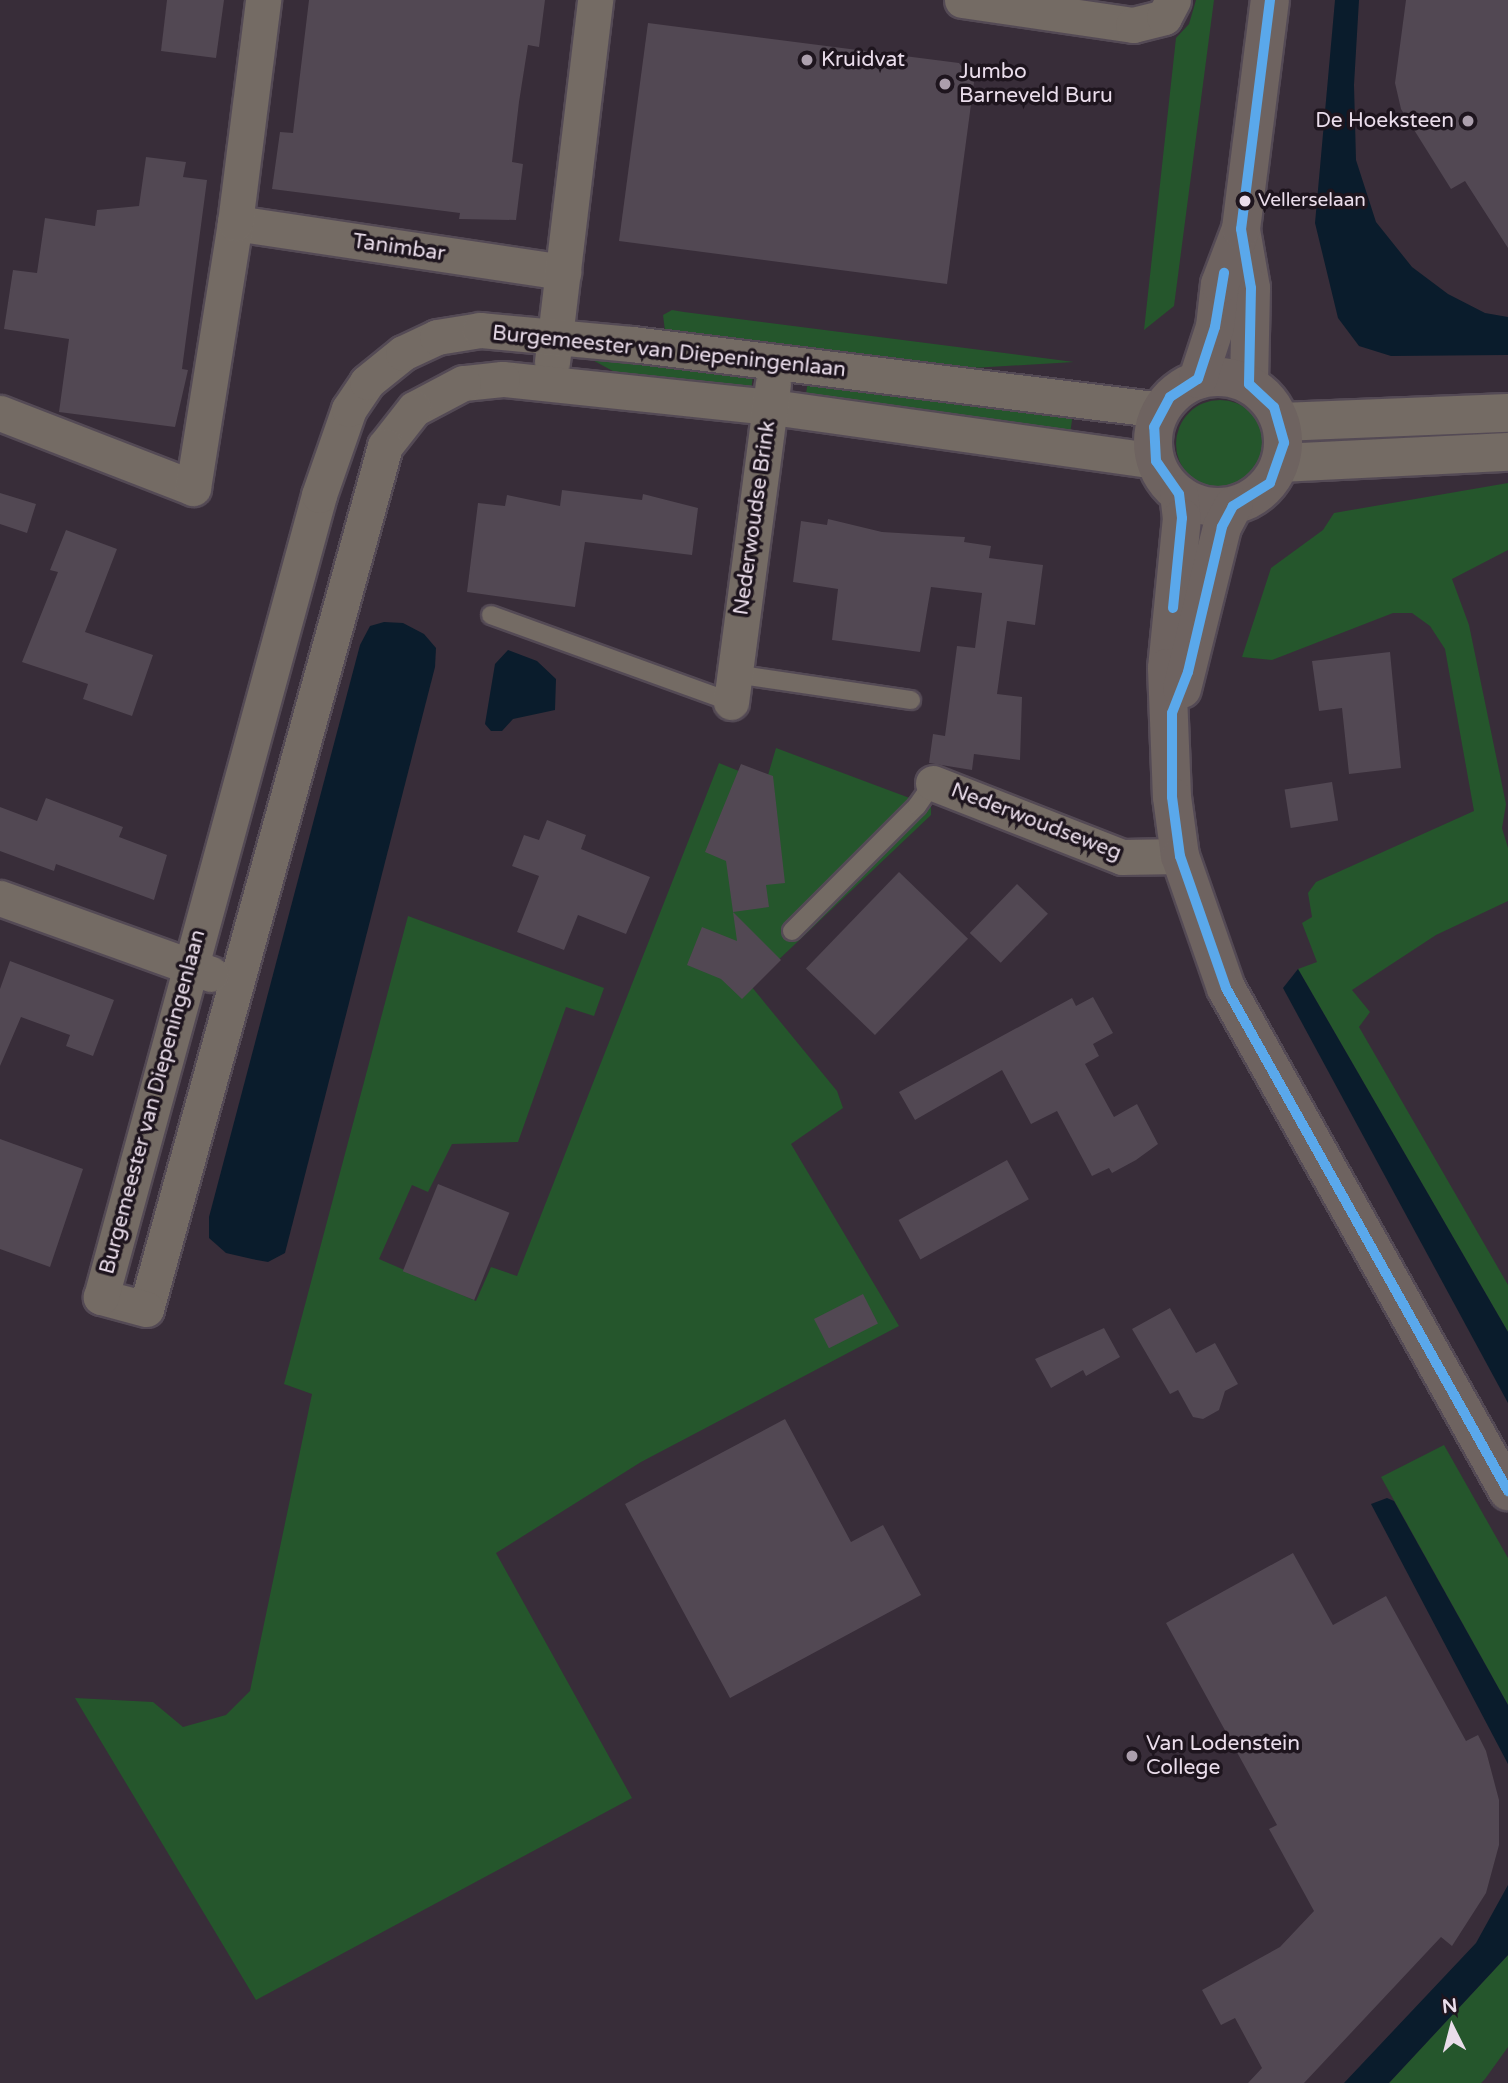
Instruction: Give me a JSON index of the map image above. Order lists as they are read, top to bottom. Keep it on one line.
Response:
{"streets":{"street":["Tanimbar","Burgemeester van Diepeningenlaan","Nederwoudse Brink","Nederwoudseweg"]},"crossings":[["Burgemeester van Diepeningenlaan","Nederwoudse Brink"]],"places":["Kruidvat","Jumbo Barneveld Buru","De Hoeksteen","Vellerselaan","Van Lodenstein College"],"north":"top"}
